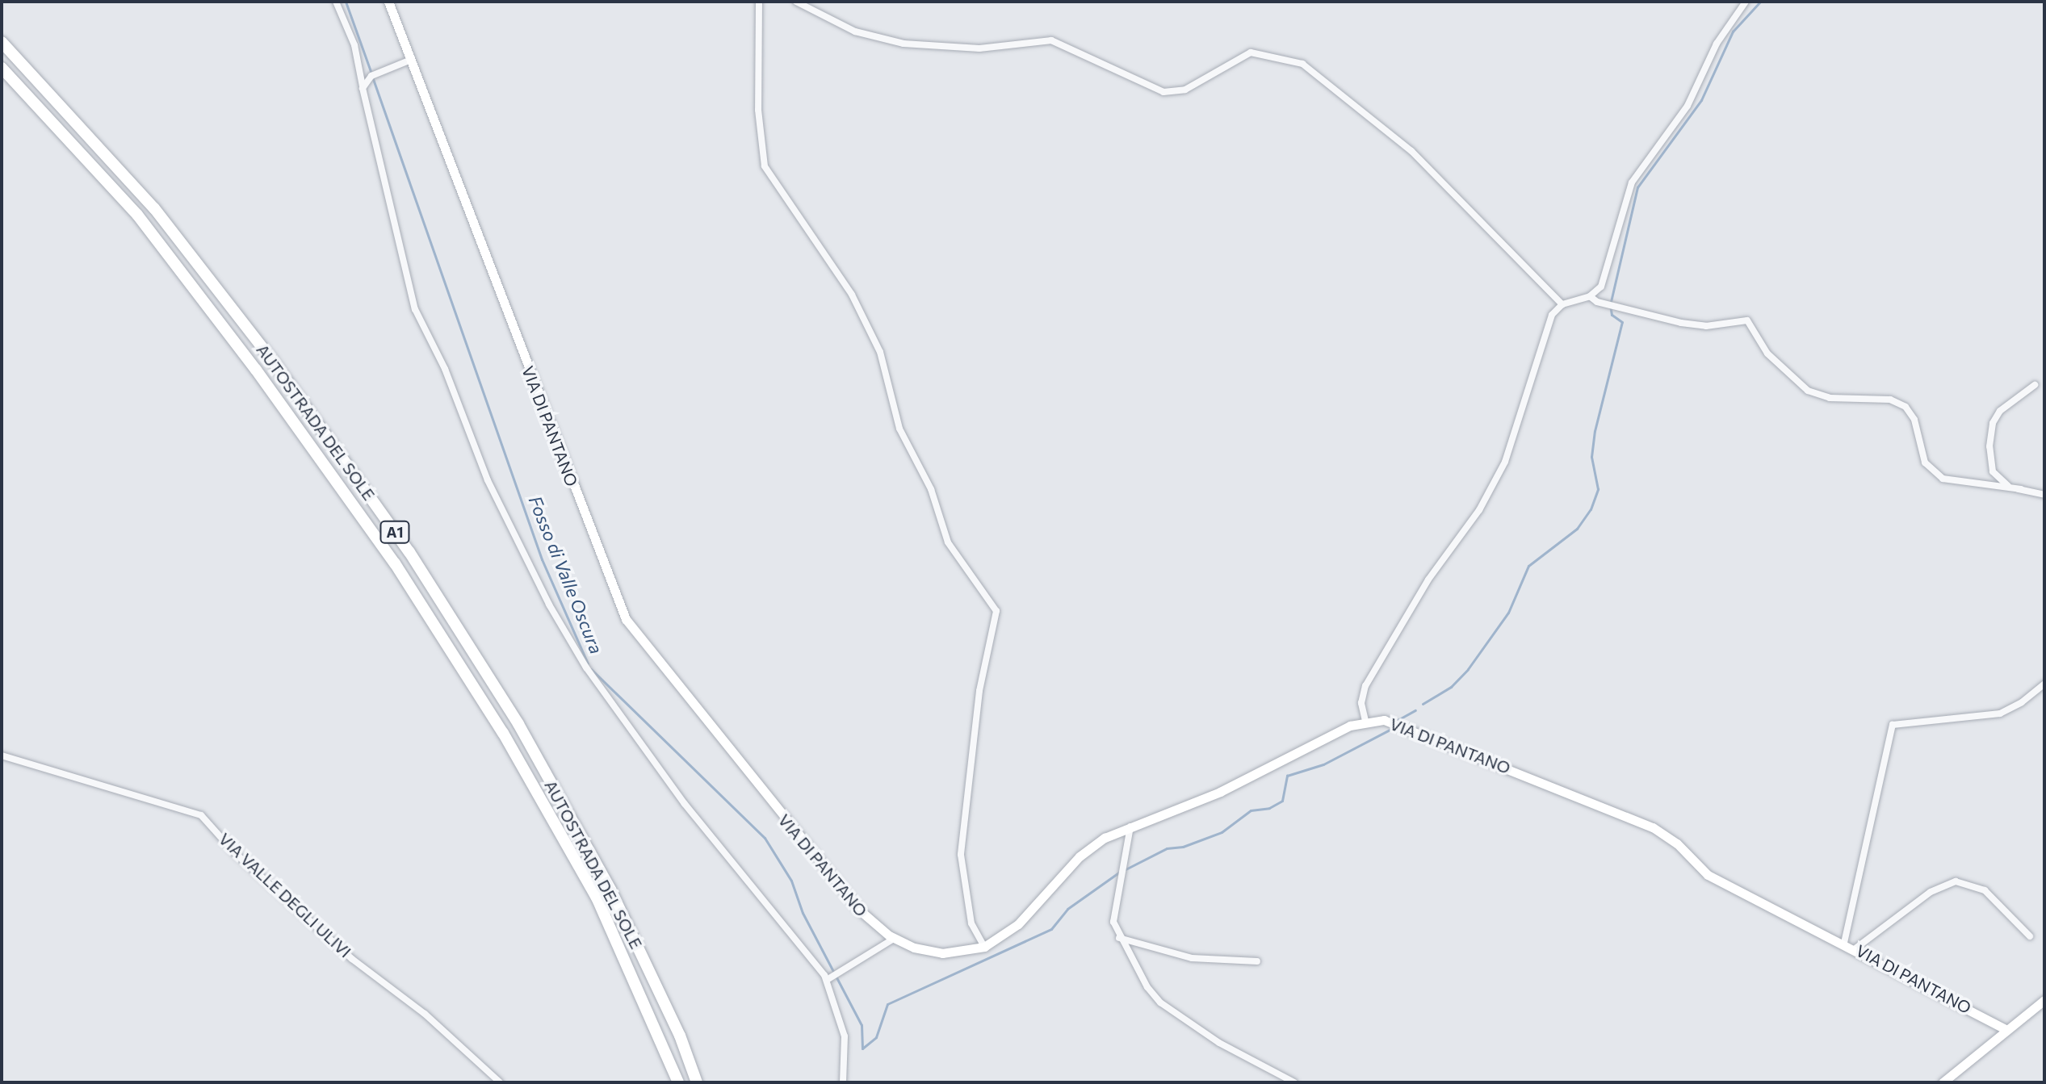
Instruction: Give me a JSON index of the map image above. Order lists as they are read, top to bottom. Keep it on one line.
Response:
{"streets":{"highway":["AUTOSTRADA DEL SOLE","A1"],"street":["VIA DI PANTANO","VIA VALLE DEGLI ULIVI"]},"water":["Fosso di Valle Oscura"]}
